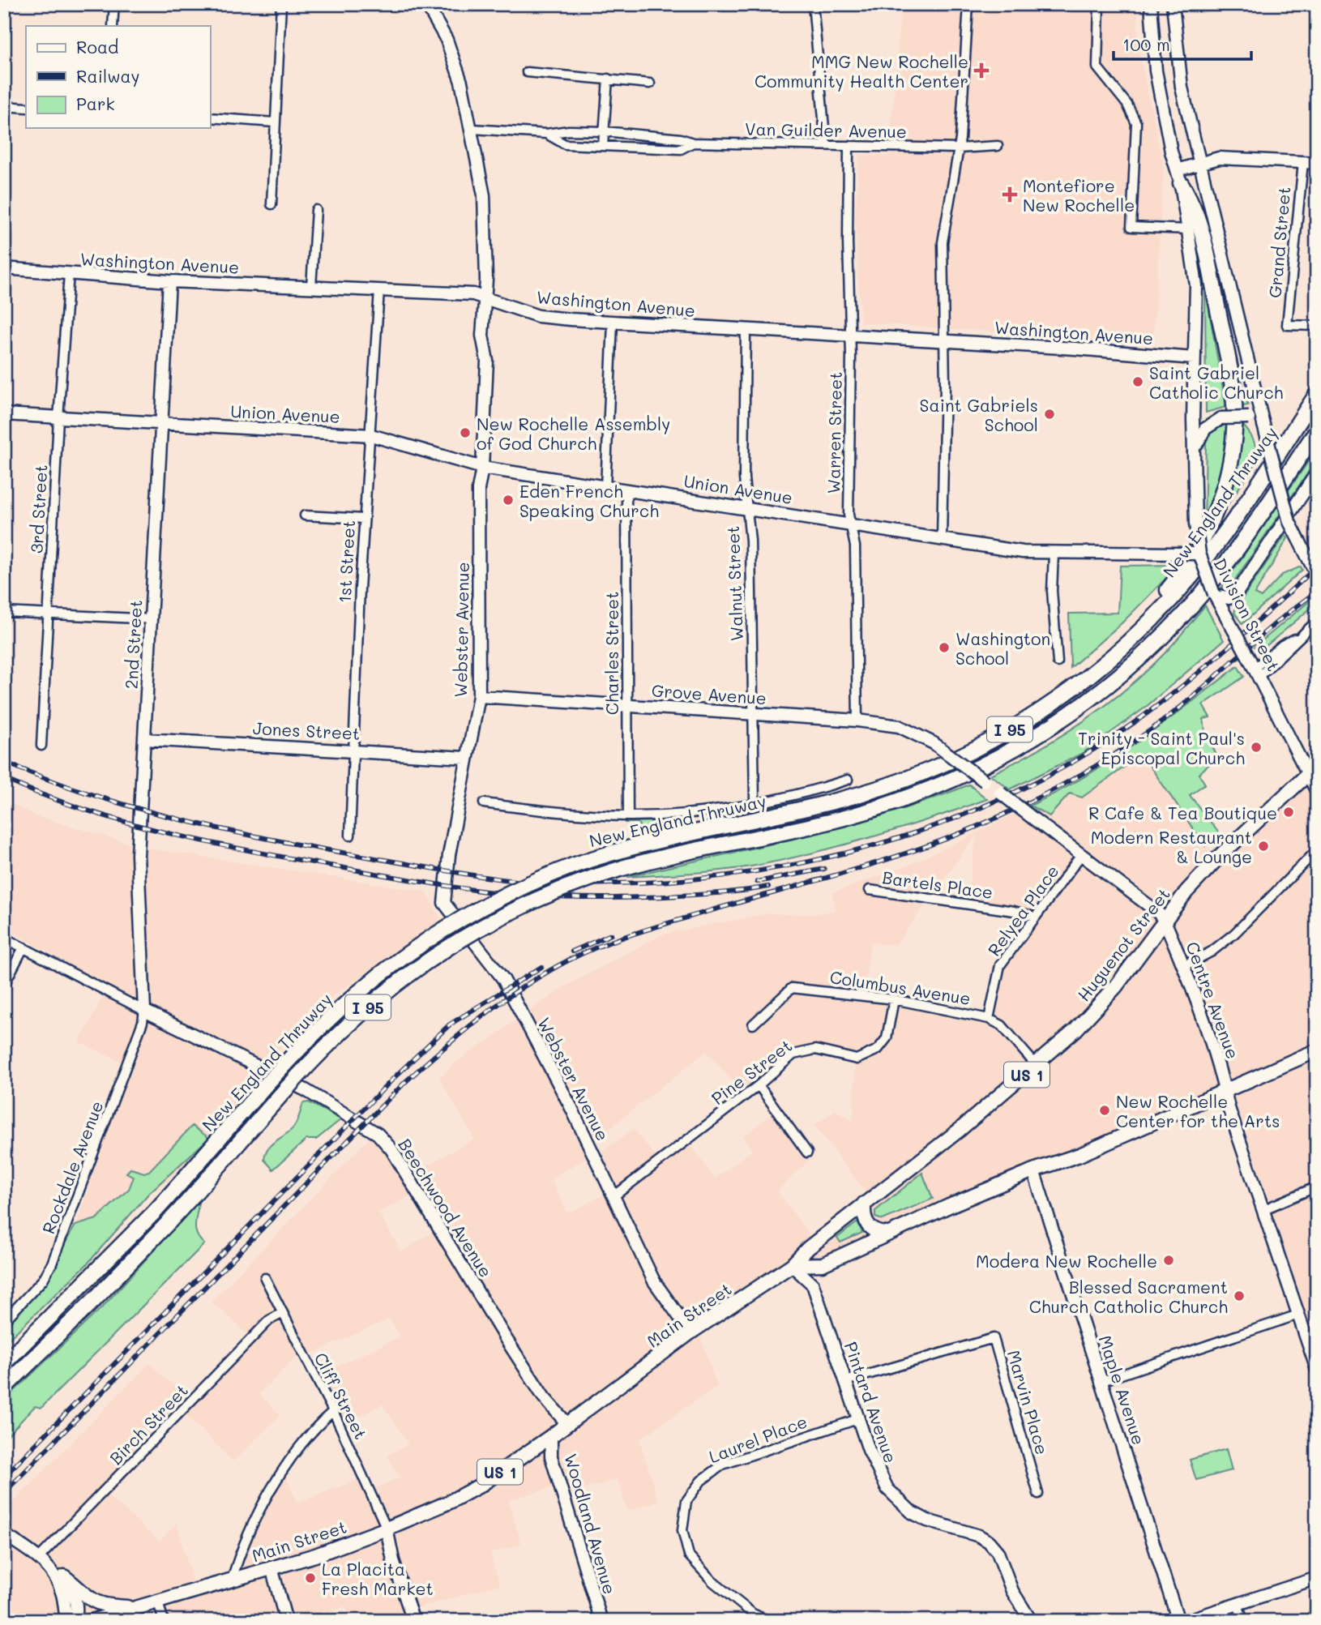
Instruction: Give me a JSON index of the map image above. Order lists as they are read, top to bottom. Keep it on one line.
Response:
{"streets":{"highway":["New England Thruway","I 95"],"main road":["Huguenot Street","US 1","Main Street"],"street":["Van Guilder Avenue","Grand Street","Washington Avenue","Union Avenue","Warren Street","3rd Street","1st Street","Walnut Street","Division Street","Webster Avenue","2nd Street","Charles Street","Grove Avenue","Jones Street","Bartels Place","Relyea Place","Columbus Avenue","Centre Avenue","Pine Street","Rockdale Avenue","Beechwood Avenue","Maple Avenue","Cliff Street","Pintard Avenue","Marvin Place","Birch Street","Laurel Place","Woodland Avenue"]},"crossings":[["Van Guilder Avenue","Warren Street"],["Van Guilder Avenue","Webster Avenue"],["Washington Avenue","Warren Street"],["Washington Avenue","3rd Street"],["Washington Avenue","1st Street"],["Washington Avenue","Walnut Street"],["Washington Avenue","Division Street"],["Washington Avenue","Webster Avenue"],["Washington Avenue","2nd Street"],["Union Avenue","Warren Street"],["Union Avenue","3rd Street"],["Union Avenue","1st Street"],["Union Avenue","Walnut Street"],["Union Avenue","Division Street"],["Union Avenue","Webster Avenue"],["Union Avenue","2nd Street"],["Union Avenue","Charles Street"],["Warren Street","Grove Avenue"],["1st Street","Jones Street"],["Walnut Street","Grove Avenue"],["Division Street","Huguenot Street"],["Webster Avenue","Grove Avenue"],["Webster Avenue","Jones Street"],["Webster Avenue","Pine Street"],["Webster Avenue","Main Street"],["2nd Street","Jones Street"],["2nd Street","Rockdale Avenue"],["2nd Street","Beechwood Avenue"],["Charles Street","Grove Avenue"],["Grove Avenue","Centre Avenue"],["Bartels Place","Relyea Place"],["Relyea Place","Columbus Avenue"],["Relyea Place","Centre Avenue"],["Huguenot Street","Columbus Avenue"],["Huguenot Street","Centre Avenue"],["Huguenot Street","Main Street"],["Huguenot Street","Pintard Avenue"],["Columbus Avenue","Pine Street"],["Rockdale Avenue","Beechwood Avenue"],["Beechwood Avenue","Main Street"],["Main Street","Cliff Street"],["Main Street","Pintard Avenue"],["Main Street","Woodland Avenue"],["Cliff Street","Birch Street"],["Pintard Avenue","Marvin Place"],["Pintard Avenue","Laurel Place"]],"places":{"health":["MMG New Rochelle Community Health Center","Montefiore New Rochelle"],"other":["Saint Gabriel Catholic Church","Saint Gabriels School","New Rochelle Assembly of God Church","Eden French Speaking Church","Washington School","Trinity - Saint Paul's Episcopal Church","R Cafe & Tea Boutique","Modern Restaurant & Lounge","New Rochelle Center for the Arts","Modera New Rochelle","Blessed Sacrament Church Catholic Church","La Placita Fresh Market"]},"legend":["Road","Railway","Park"],"scale_bar":"100 m"}
